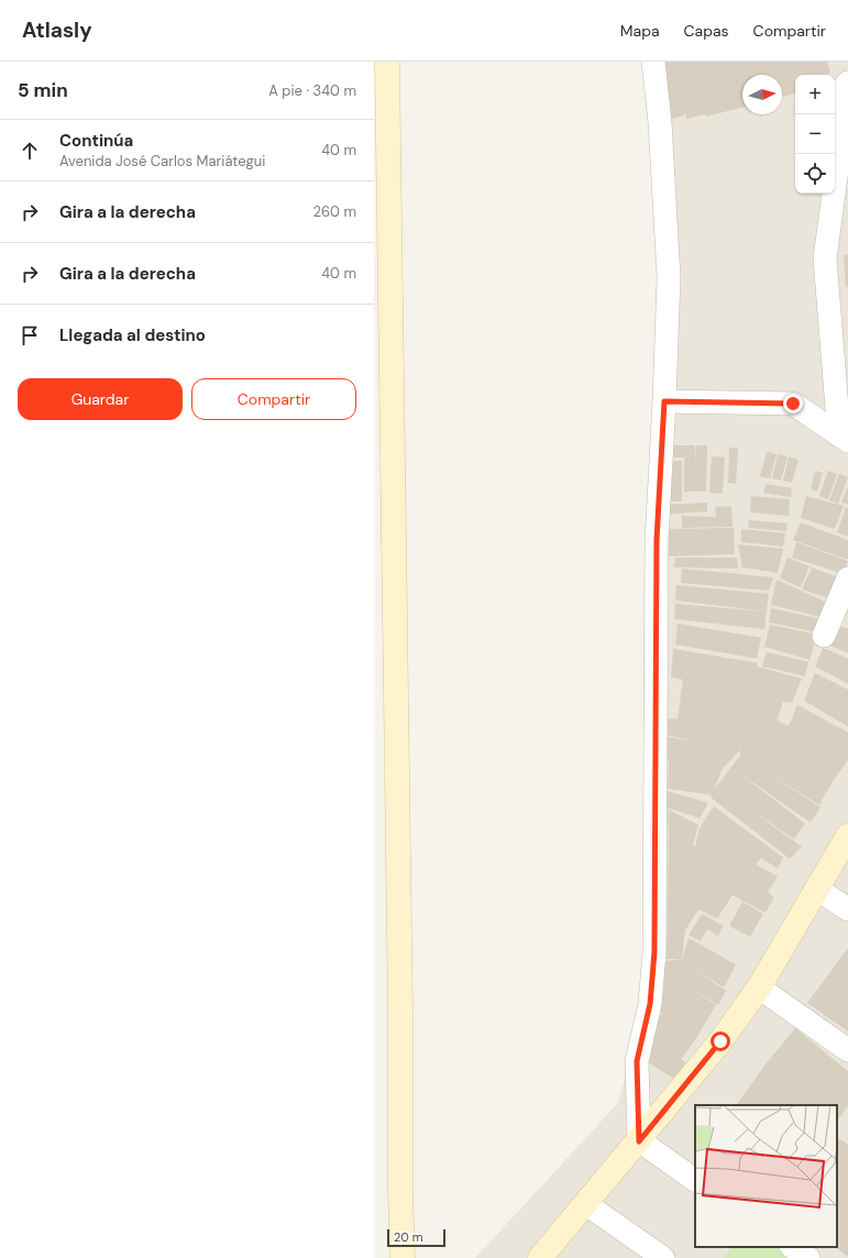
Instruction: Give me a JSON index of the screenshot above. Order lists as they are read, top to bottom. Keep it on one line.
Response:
{"scale_bar":"20 m","north":"right","page":{"header":"Atlasly","nav":["Mapa","Capas","Compartir"],"heading":["5 min","A pie · 340 m"],"map_buttons":["+","−"],"list":[["Continúa","Avenida José Carlos Mariátegui","40 m"],["Gira a la derecha","260 m"],["Gira a la derecha","40 m"],"Llegada al destino"],"buttons":["Guardar","Compartir"],"scale":"20 m"}}
